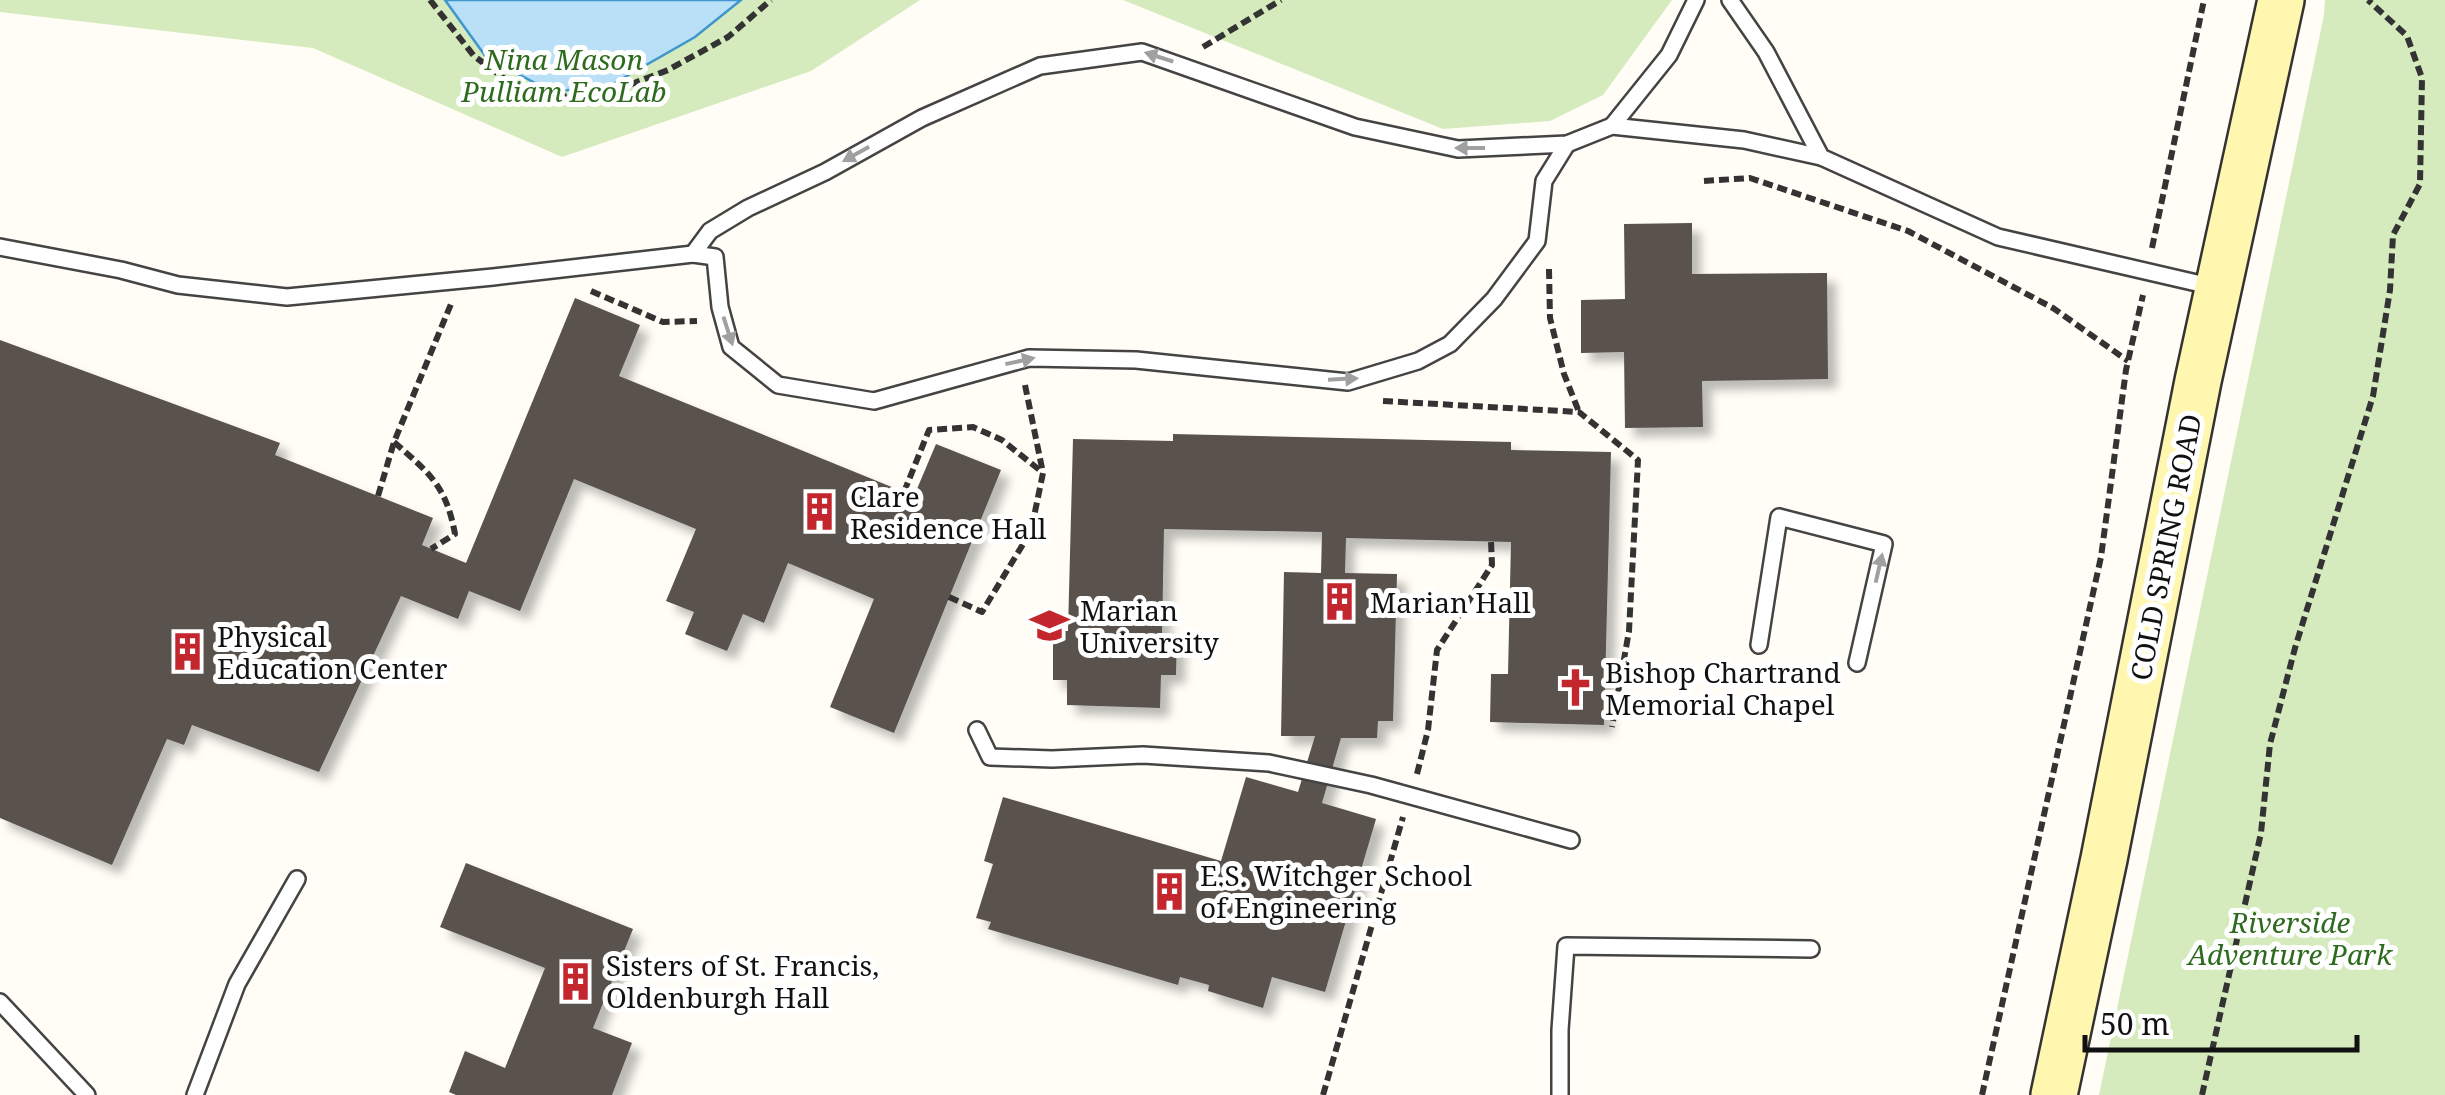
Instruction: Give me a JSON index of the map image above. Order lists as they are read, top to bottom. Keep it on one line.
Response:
{"streets":{"street":["COLD SPRING ROAD"]},"parks":["Nina Mason Pulliam EcoLab","Riverside Adventure Park"],"places":{"building":["Clare Residence Hall","Marian Hall","Physical Education Center","E.S. Witchger School of Engineering","Sisters of St. Francis, Oldenburgh Hall"],"school or university":["Marian University"],"church":["Bishop Chartrand Memorial Chapel"]},"scale_bar":"50 m"}
